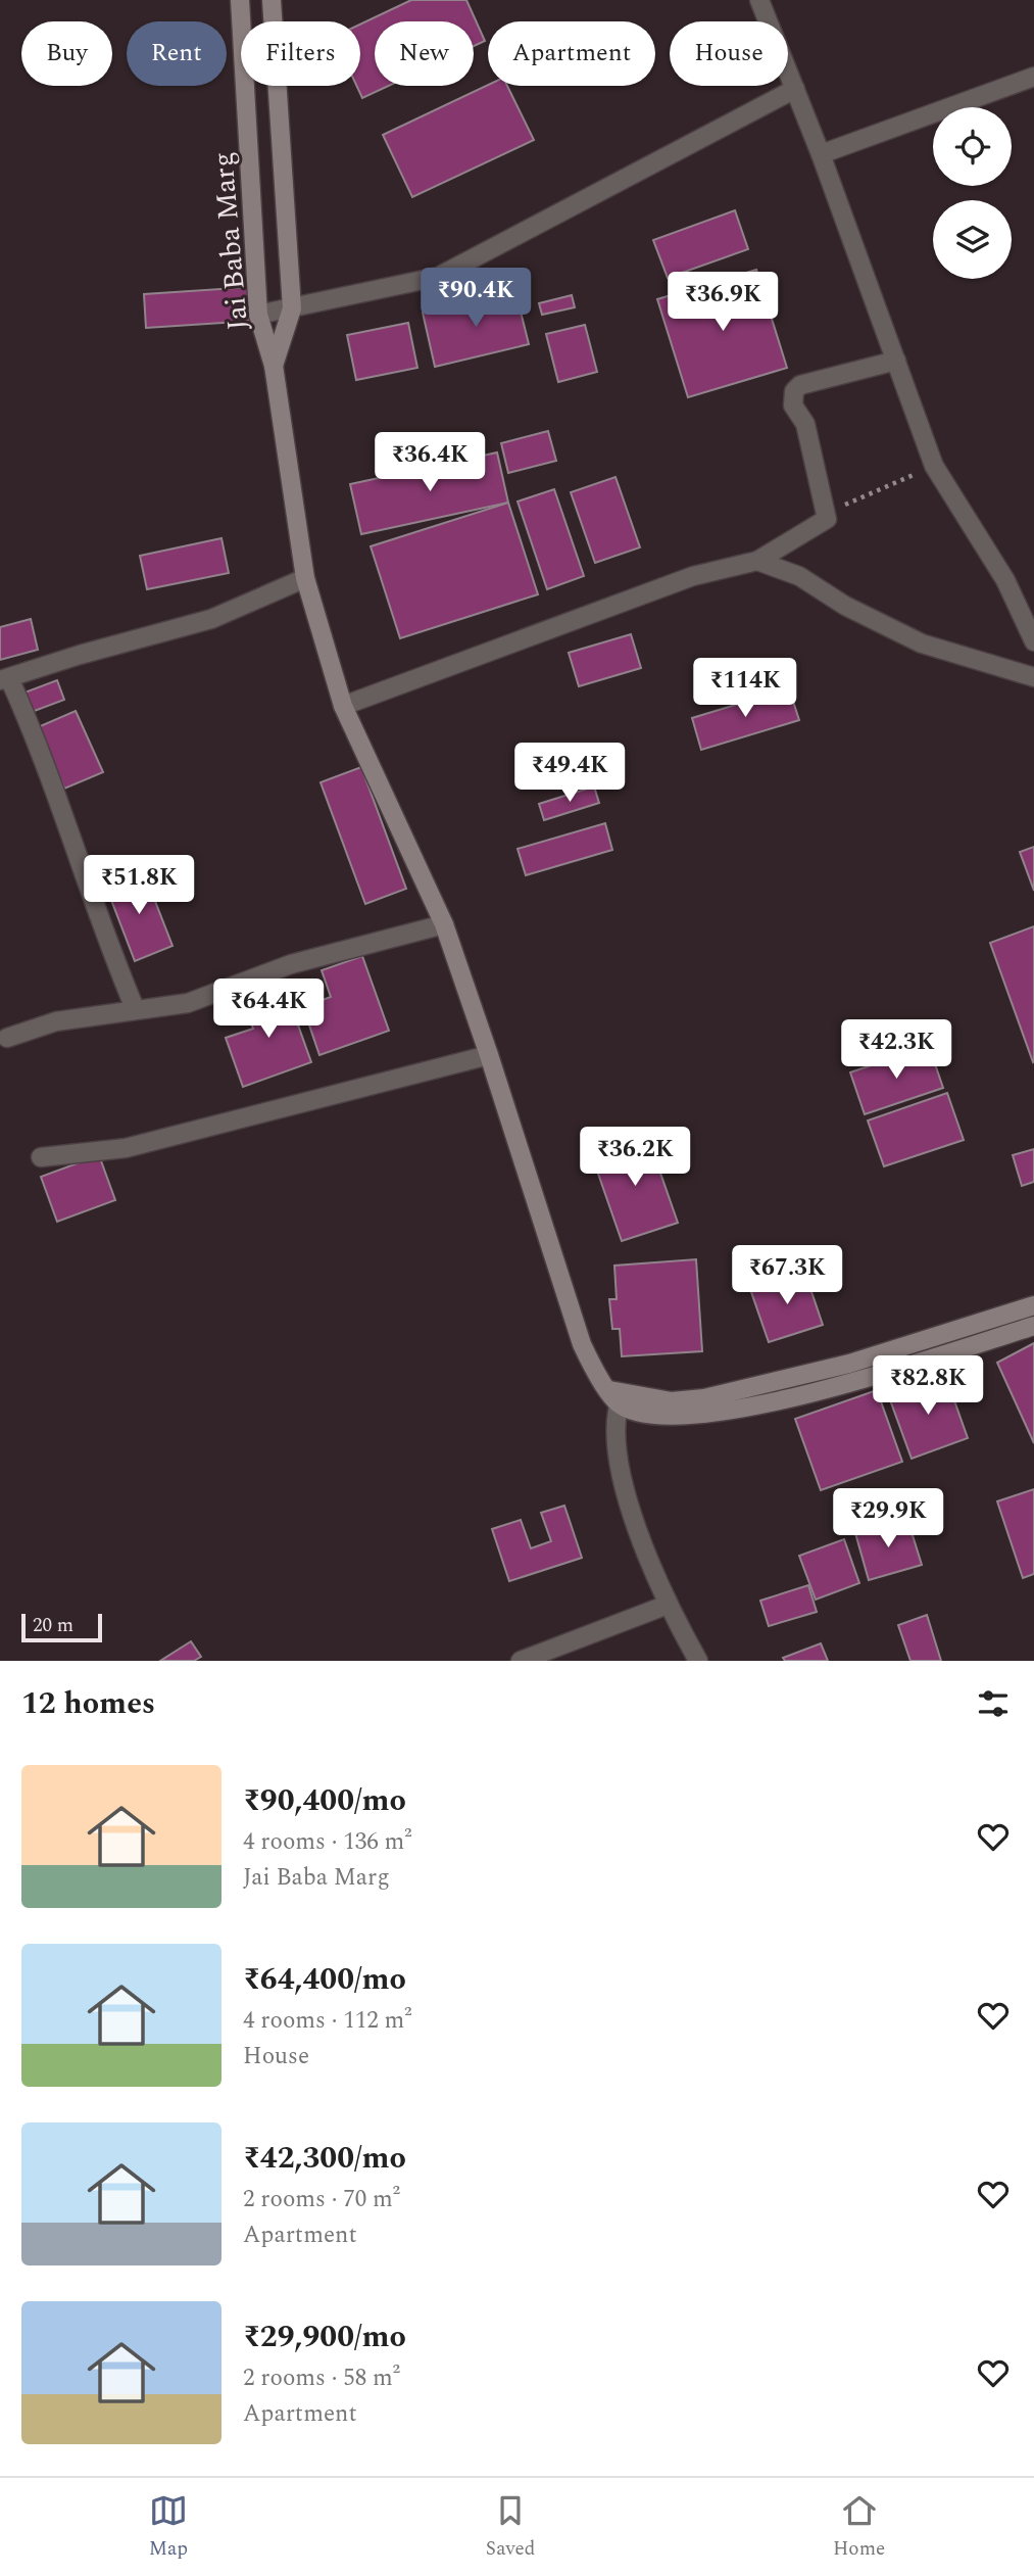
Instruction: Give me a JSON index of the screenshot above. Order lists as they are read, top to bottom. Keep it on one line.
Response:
{"streets":{"street":["Jai Baba Marg"]},"scale_bar":"20 m","page":{"chip":["Buy","Rent","Filters","New","Apartment","House"],"price":["₹90.4K","₹36.9K","₹36.4K","₹114K","₹49.4K","₹51.8K","₹64.4K","₹42.3K","₹36.2K","₹67.3K","₹82.8K","₹29.9K"],"scale":"20 m","heading":"12 homes","list":[{"name":"₹90,400/mo","note":"4 rooms · 136 m² · Jai Baba Marg"},{"name":"₹64,400/mo","note":"4 rooms · 112 m² · House"},{"name":"₹42,300/mo","note":"2 rooms · 70 m² · Apartment"},{"name":"₹29,900/mo","note":"2 rooms · 58 m² · Apartment"}],"tabs":["Map","Saved","Home"]}}
